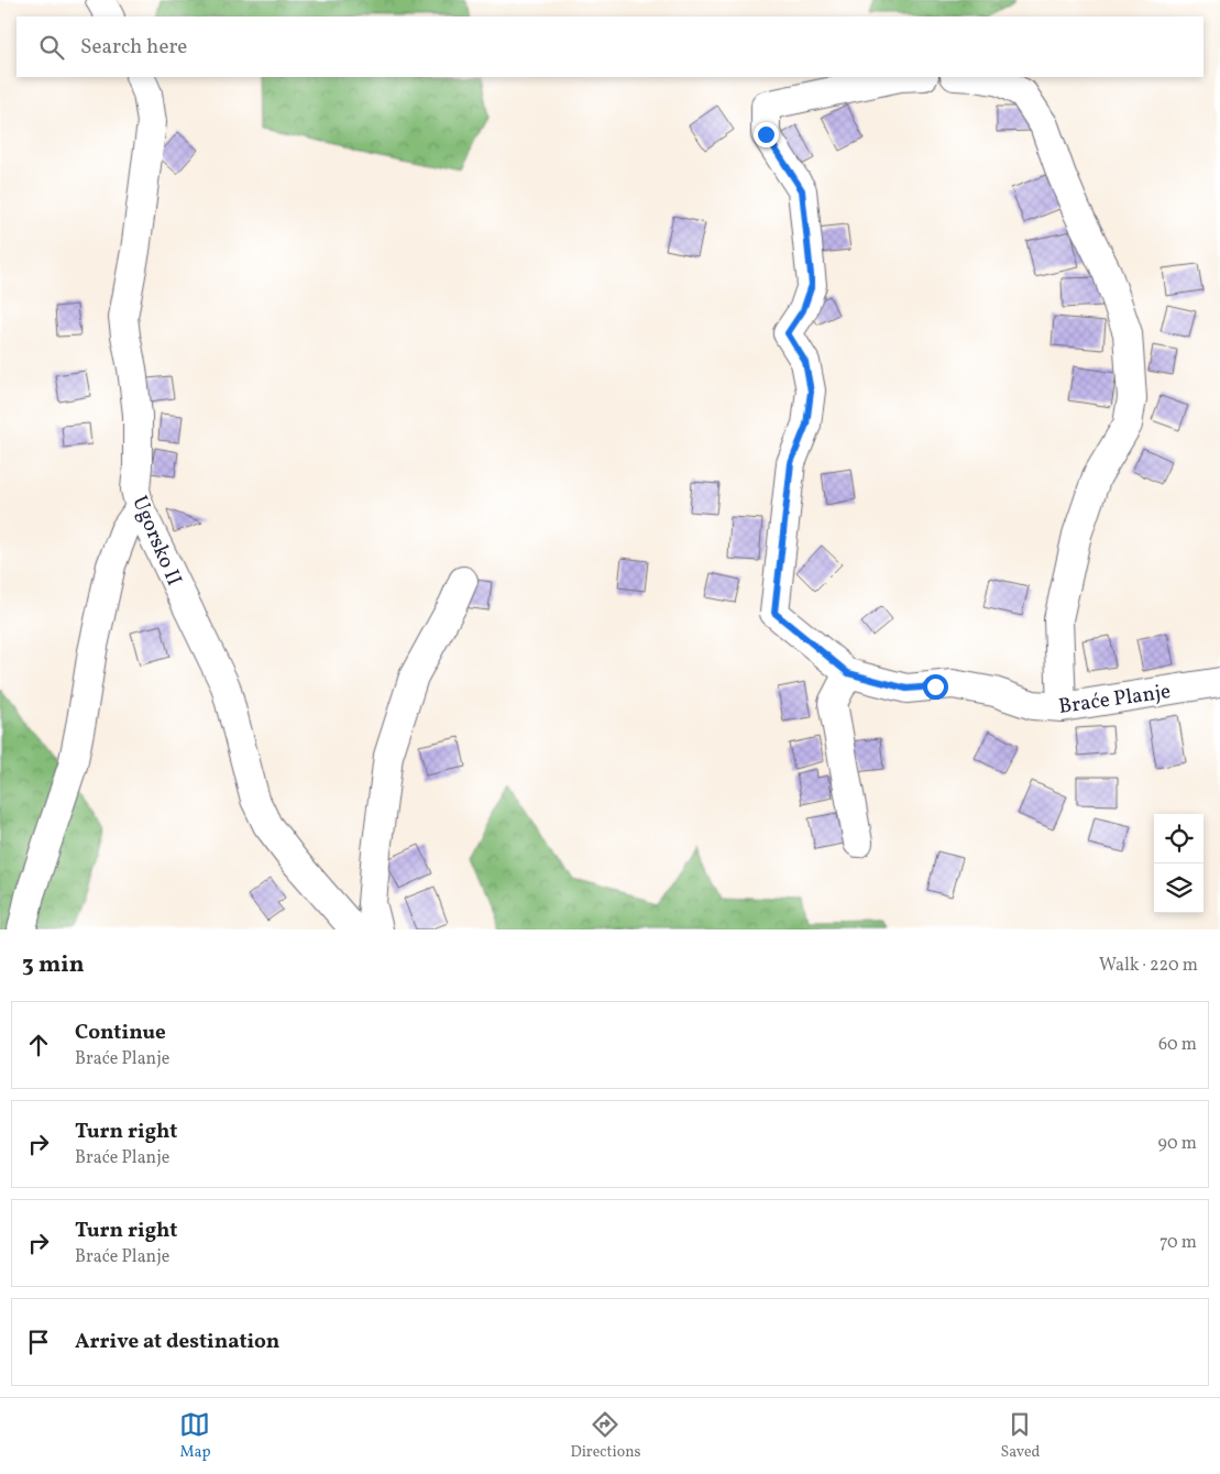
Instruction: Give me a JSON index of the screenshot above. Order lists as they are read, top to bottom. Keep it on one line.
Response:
{"streets":{"street":["Ugorsko II","Braće Planje"]},"page":{"search":"Search here","heading":["3 min","Walk · 220 m"],"list":[["Continue","Braće Planje","60 m"],["Turn right","Braće Planje","90 m"],["Turn right","Braće Planje","70 m"],"Arrive at destination"],"nav":["Map","Directions","Saved"]}}
